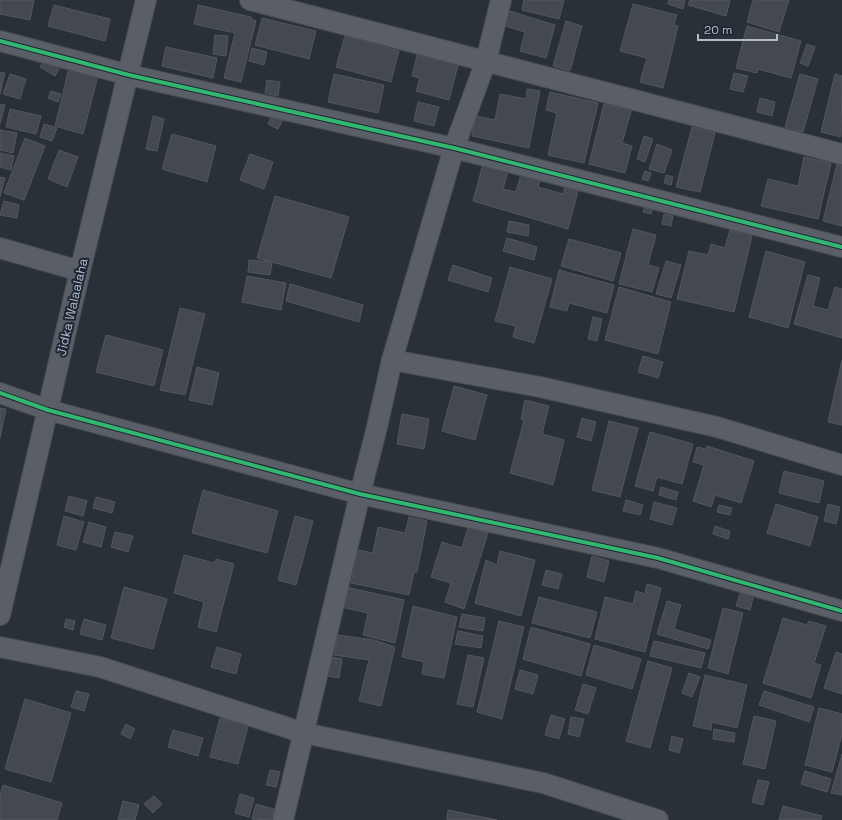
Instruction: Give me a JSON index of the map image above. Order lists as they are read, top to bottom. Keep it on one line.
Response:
{"streets":{"street":["Jidka Walaalaha"]},"scale_bar":"20 m"}
